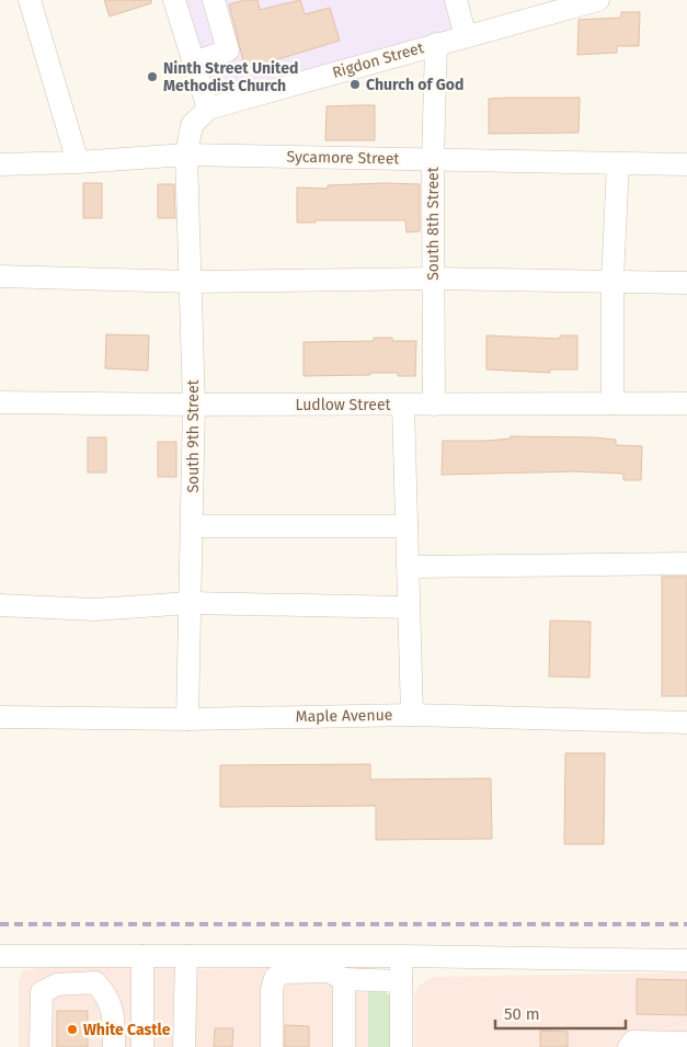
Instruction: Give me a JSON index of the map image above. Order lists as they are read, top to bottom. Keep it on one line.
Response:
{"streets":{"street":["Rigdon Street","Sycamore Street","South 8th Street","Ludlow Street","South 9th Street","Maple Avenue"]},"crossings":[["Rigdon Street","South 8th Street"],["Sycamore Street","South 8th Street"],["Sycamore Street","South 9th Street"],["South 8th Street","Ludlow Street"],["Ludlow Street","South 9th Street"],["South 9th Street","Maple Avenue"]],"places":["Ninth Street United Methodist Church","Church of God","White Castle"],"scale_bar":"50 m"}
